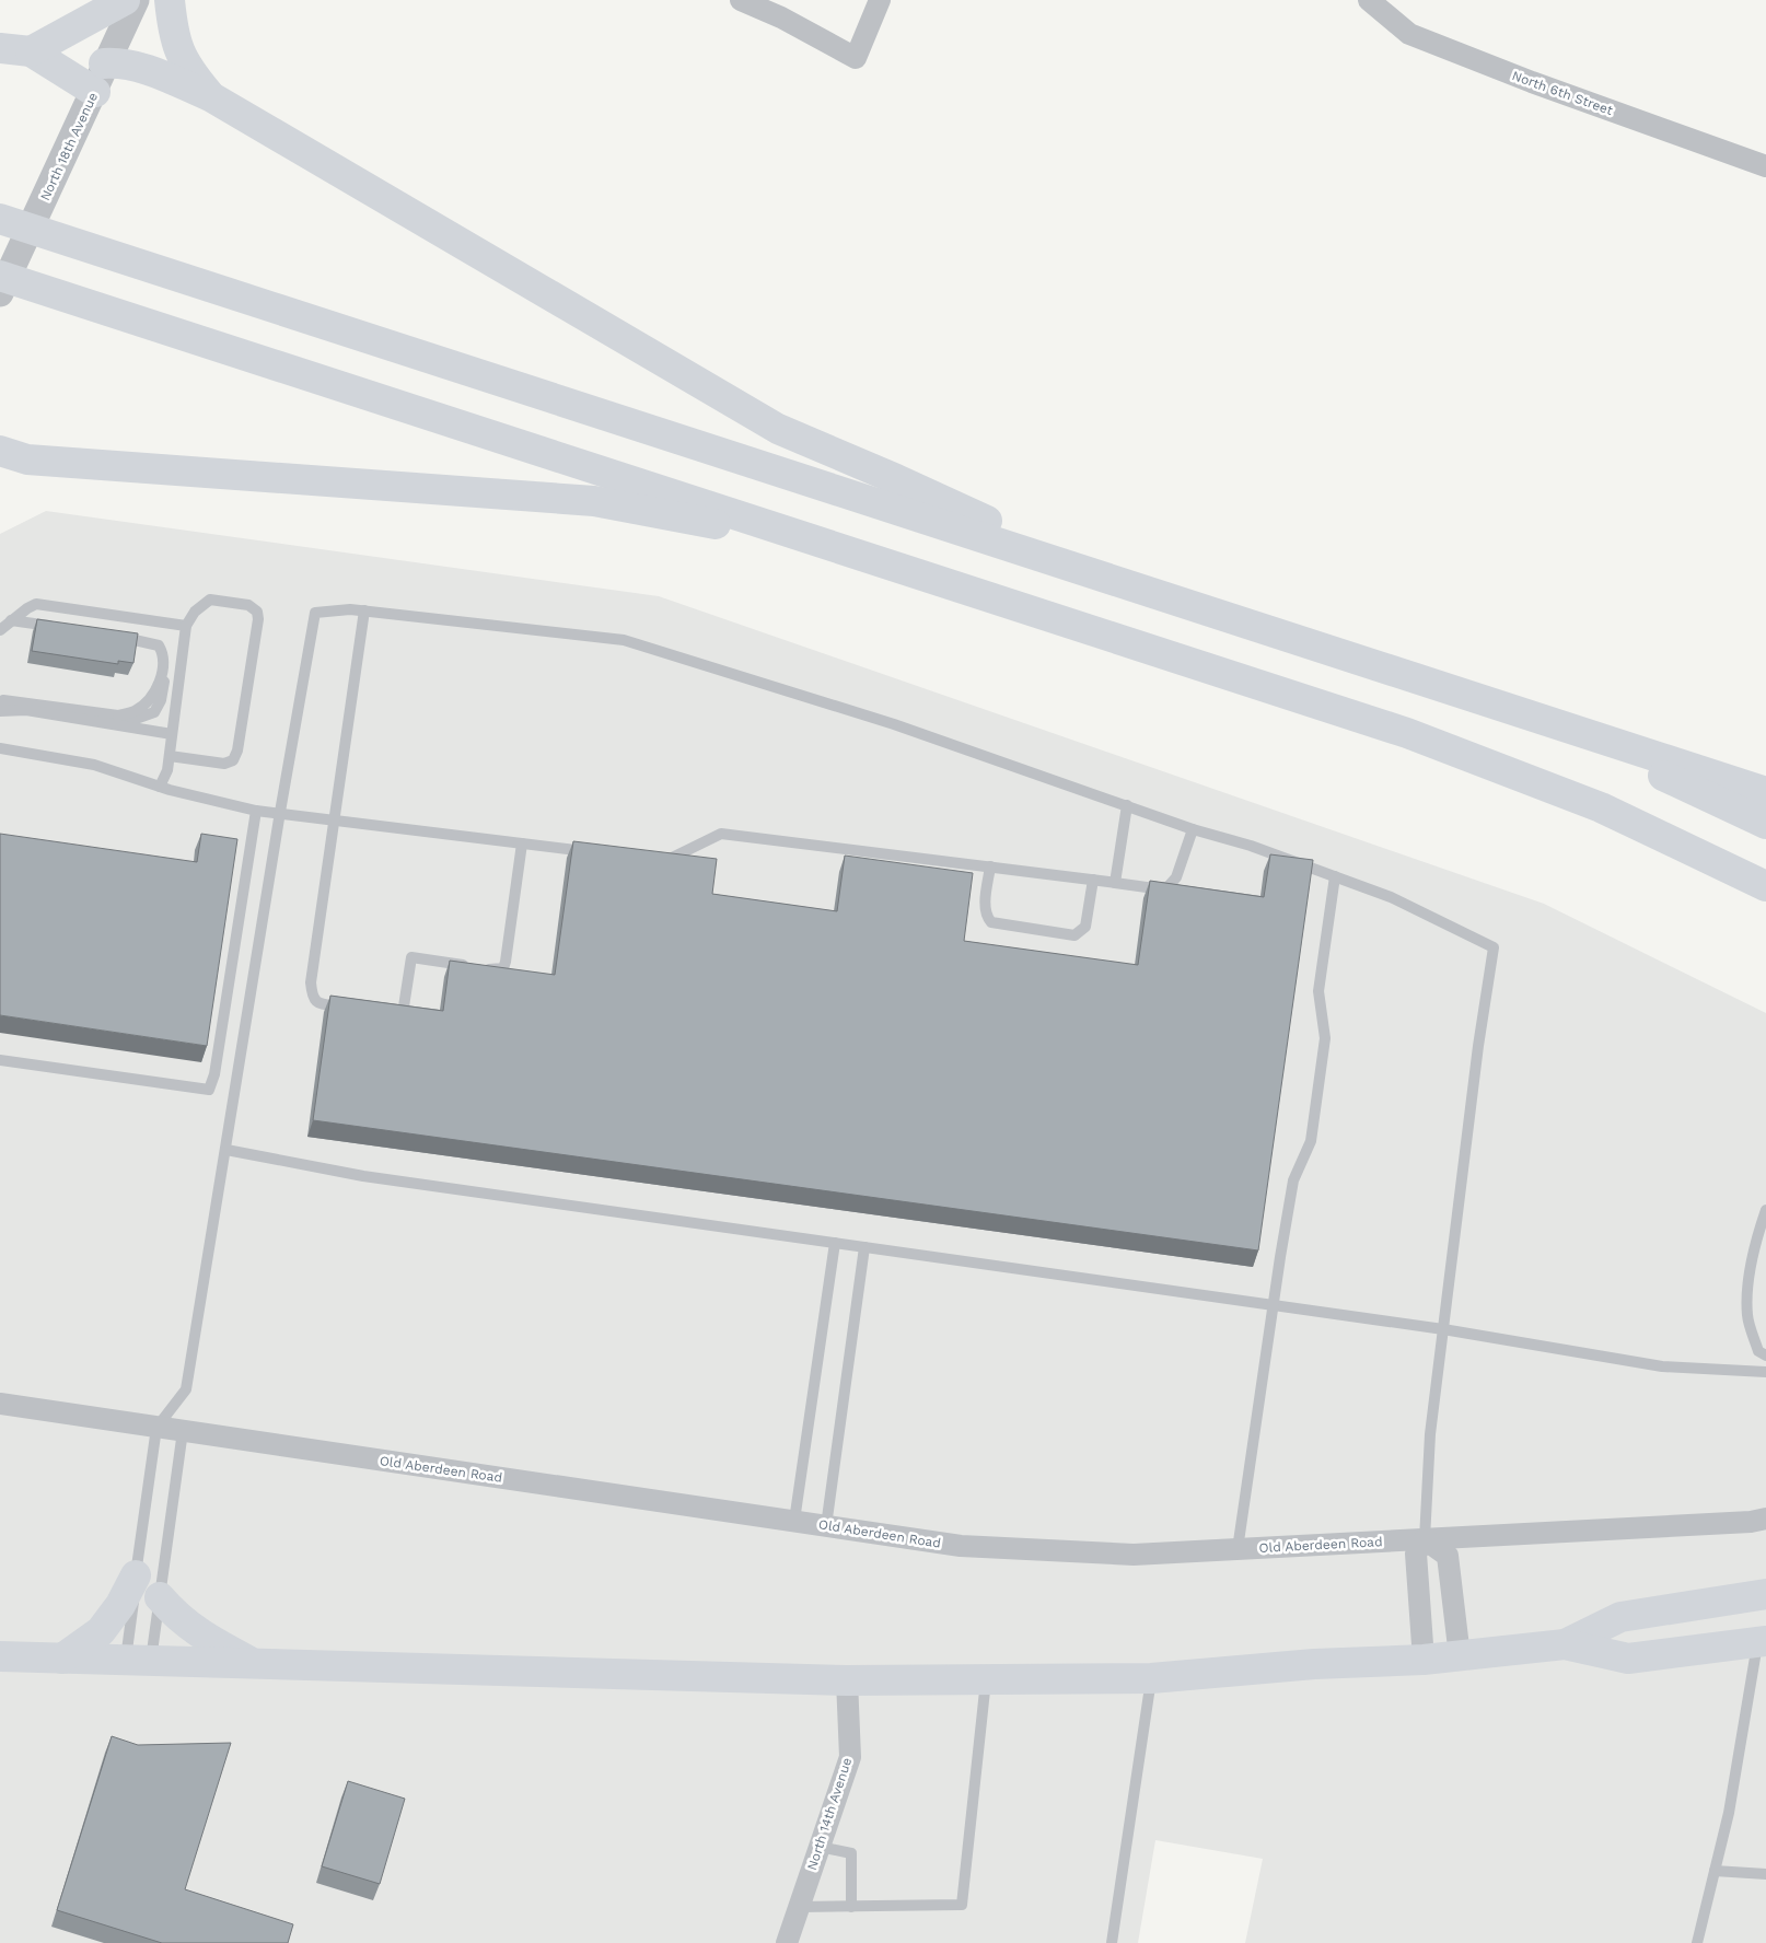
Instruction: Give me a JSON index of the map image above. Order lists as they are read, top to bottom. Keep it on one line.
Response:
{"streets":{"street":["North 6th Street","North 18th Avenue","Old Aberdeen Road","North 14th Avenue"]}}
